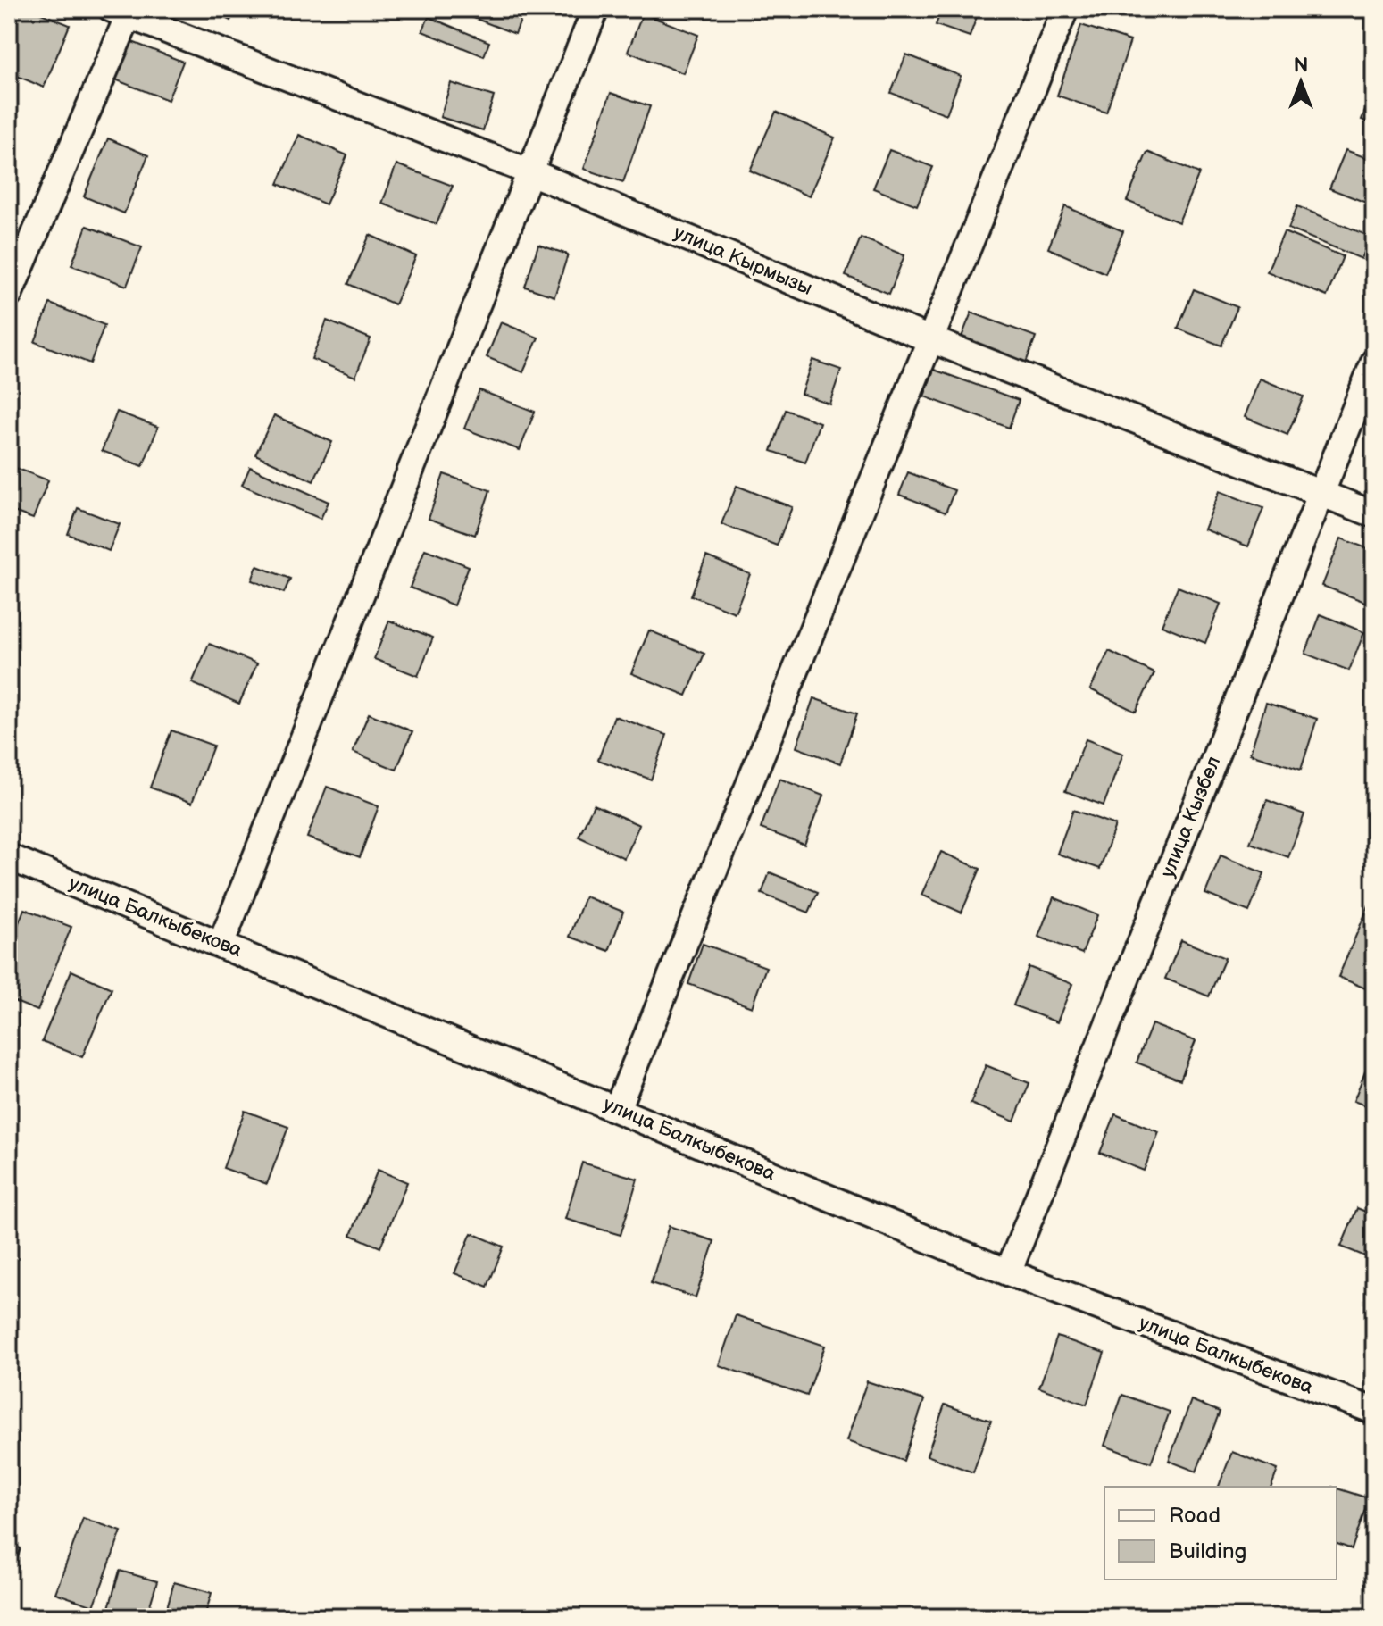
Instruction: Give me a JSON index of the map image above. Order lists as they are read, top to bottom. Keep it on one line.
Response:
{"streets":{"street":["улица Кырмызы","улица Кызбел","улица Балкыбекова"]},"crossings":[["улица Кырмызы","улица Кызбел"],["улица Кызбел","улица Балкыбекова"]],"legend":["Road","Building"],"north":"top"}
